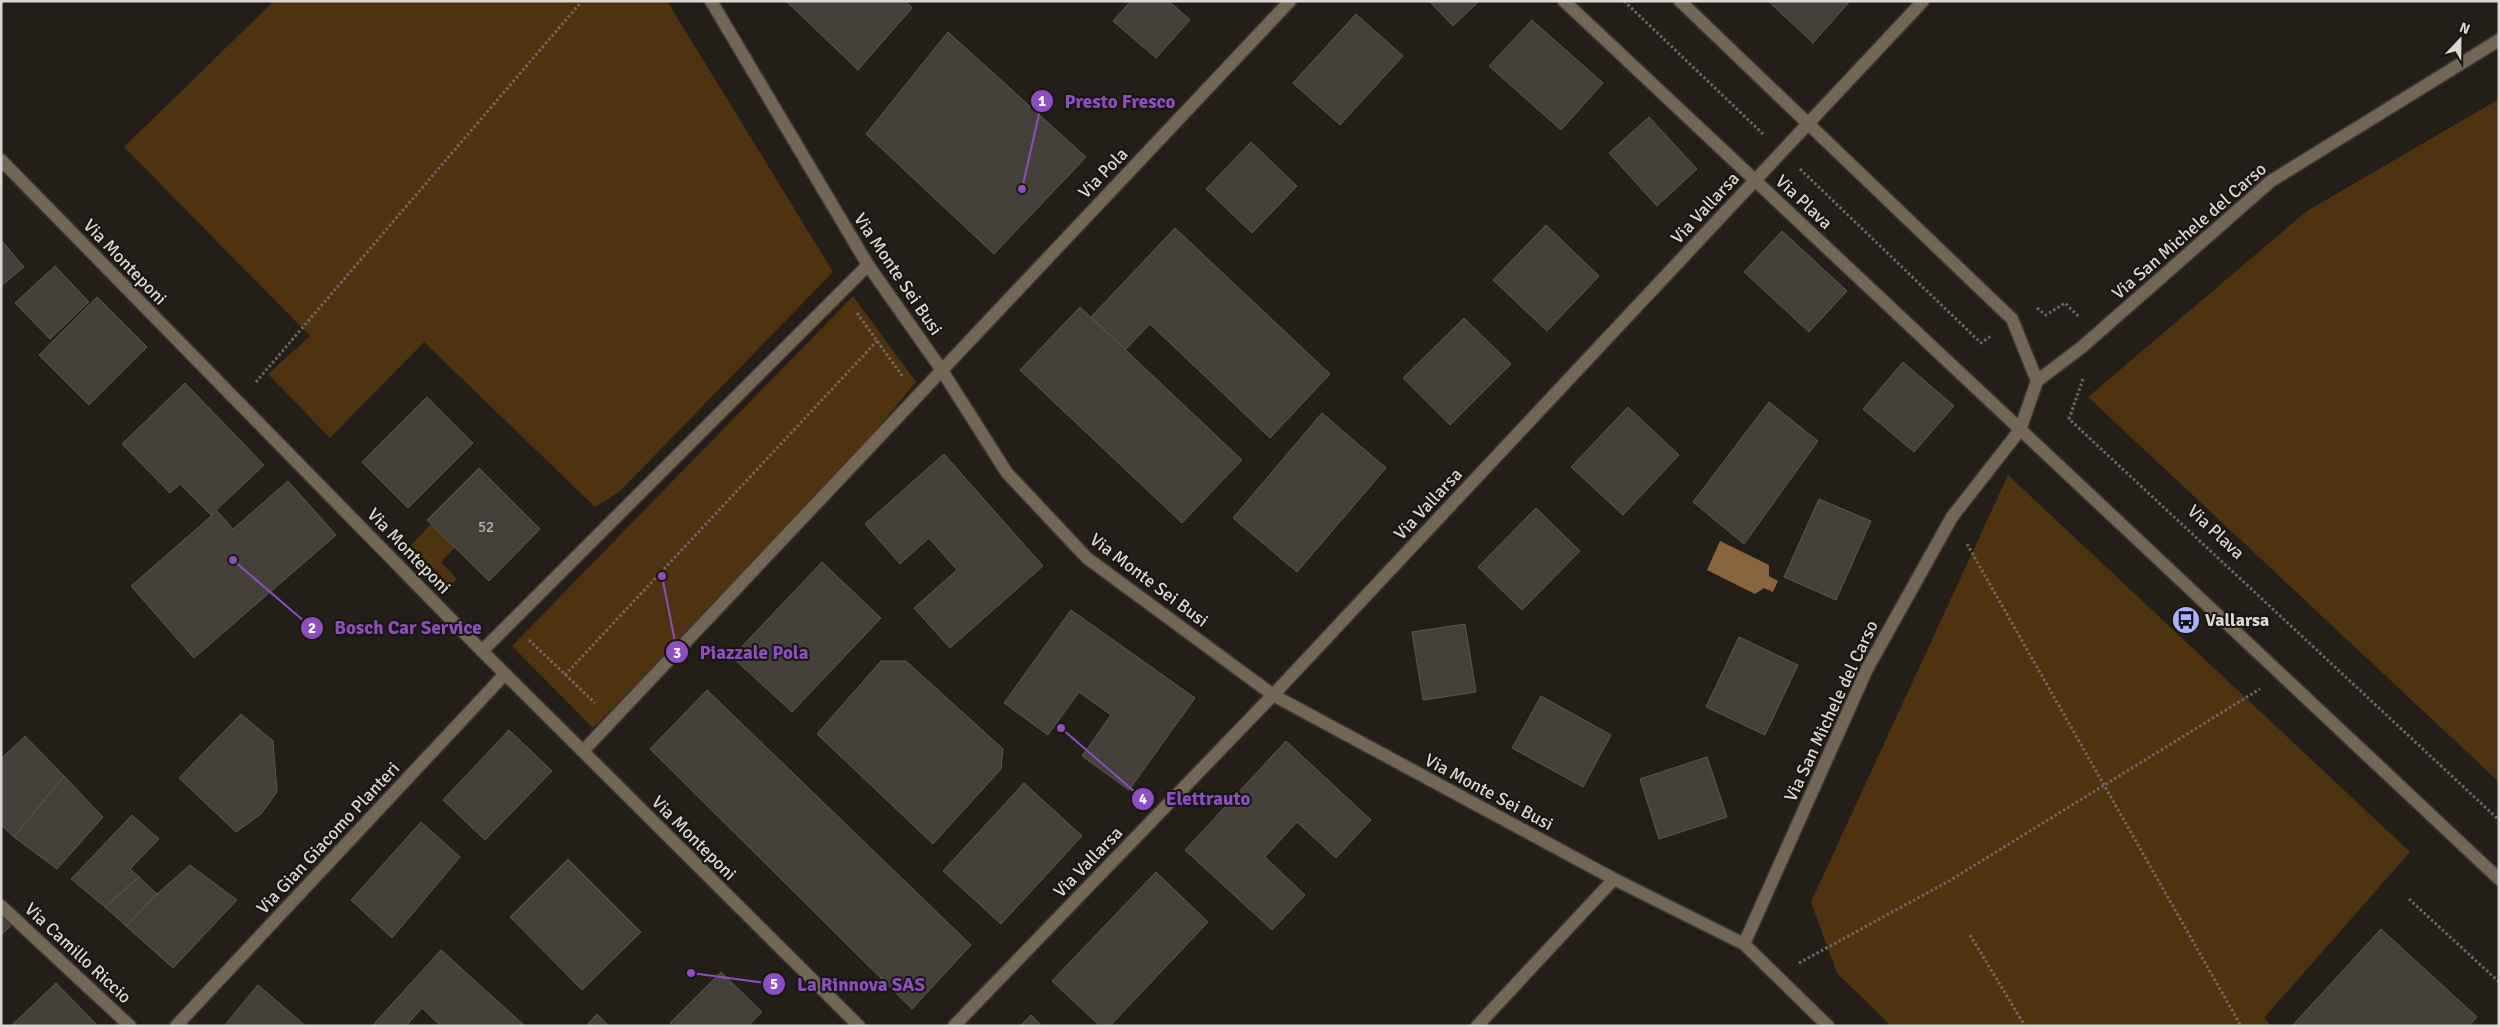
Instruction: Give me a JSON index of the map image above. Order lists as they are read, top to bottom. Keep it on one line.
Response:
{"streets":{"street":["Via Pola","Via Plava","Via Vallarsa","Via San Michele del Carso","Via Monteponi","Via Monte Sei Busi","Via Gian Giacomo Planteri","Via Camillo Riccio"]},"crossings":[["Via Pola","Via Monteponi"],["Via Pola","Via Monte Sei Busi"],["Via Plava","Via Vallarsa"],["Via Plava","Via San Michele del Carso"],["Via Vallarsa","Via Monte Sei Busi"],["Via San Michele del Carso","Via Monte Sei Busi"],["Via Monteponi","Via Gian Giacomo Planteri"]],"places":{"other":["Presto Fresco","Bosch Car Service","Piazzale Pola","Elettrauto","La Rinnova SAS"],"bus stop":["Vallarsa"]},"house_numbers":["52"],"north":"top"}
